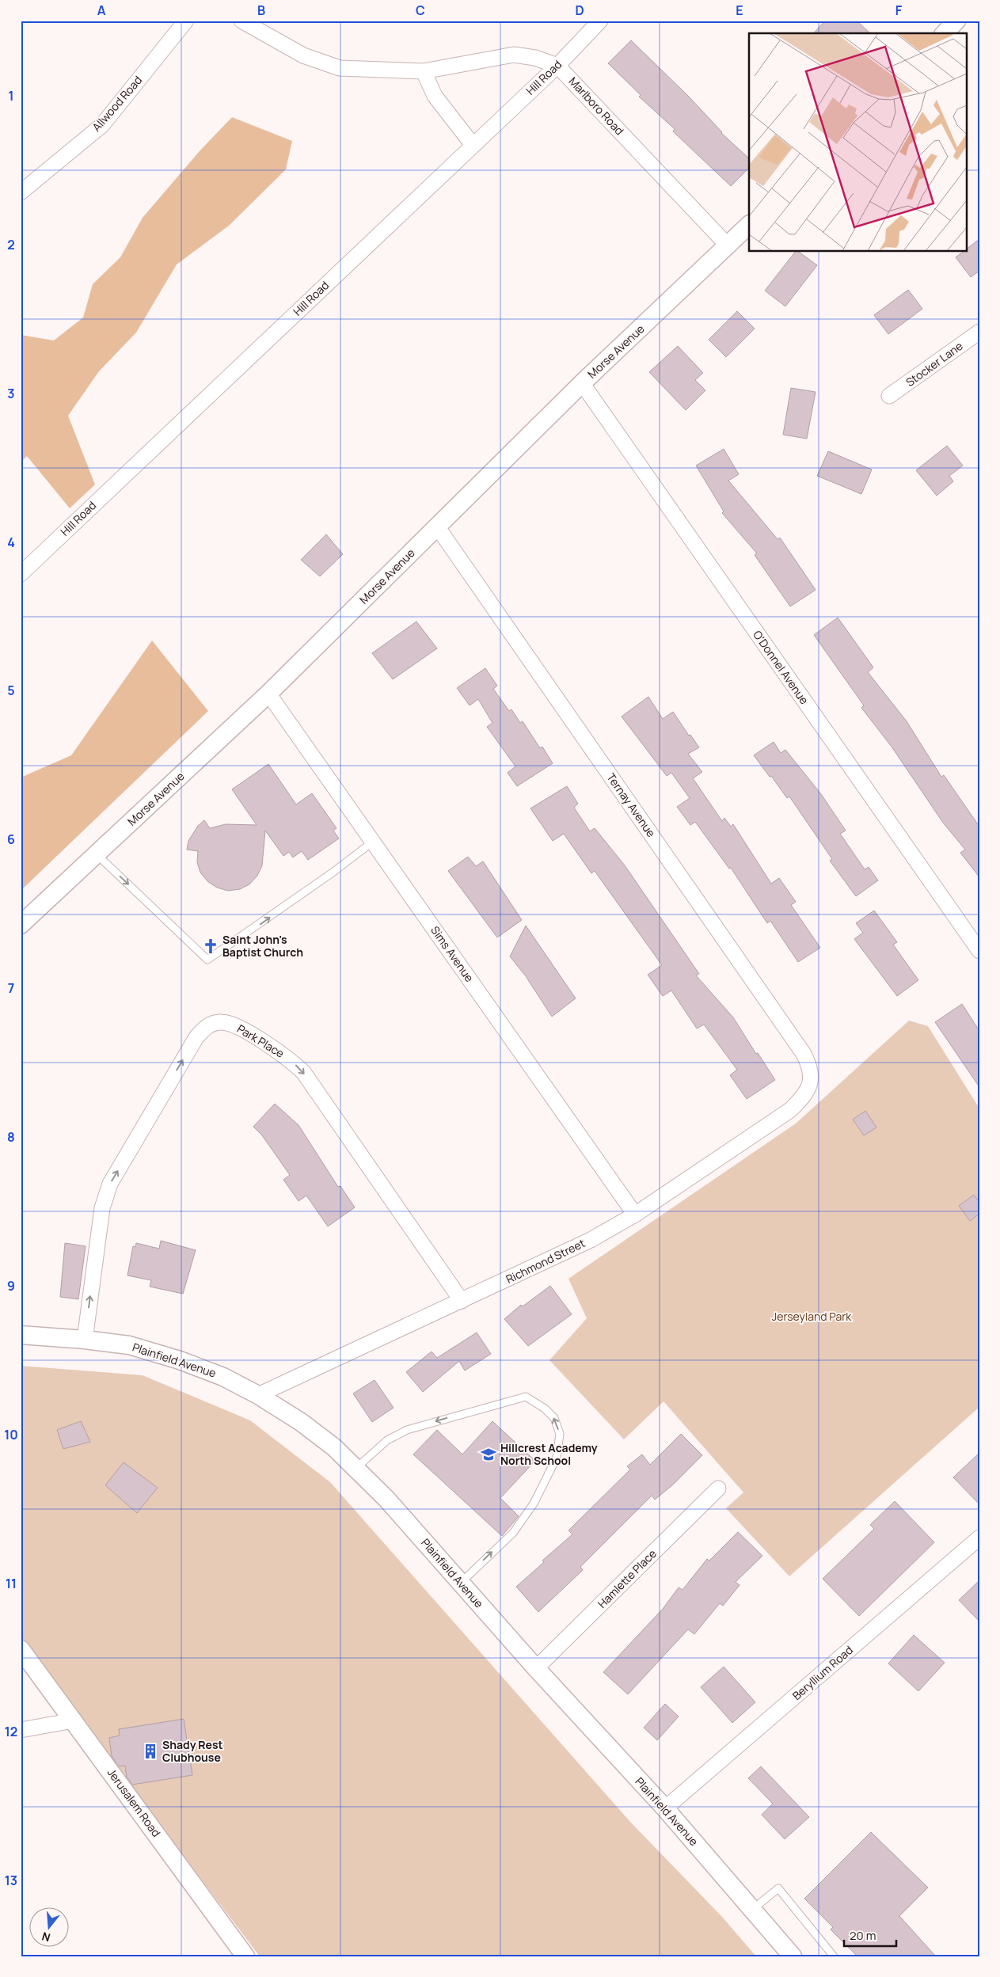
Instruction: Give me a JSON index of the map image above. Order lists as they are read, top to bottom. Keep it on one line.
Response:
{"streets":{"street":["Hill Road","Allwood Road","Marlboro Road","Morse Avenue","Stocker Lane","O'Donnel Avenue","Ternay Avenue","Sims Avenue","Park Place","Richmond Street","Plainfield Avenue","Hamlette Place","Beryllium Road","Jerusalem Road"]},"crossings":[["Hill Road","Marlboro Road"],["Marlboro Road","Morse Avenue"],["Morse Avenue","O'Donnel Avenue"],["Morse Avenue","Ternay Avenue"],["Morse Avenue","Sims Avenue"],["Ternay Avenue","Richmond Street"],["Sims Avenue","Richmond Street"],["Park Place","Richmond Street"],["Park Place","Plainfield Avenue"],["Richmond Street","Plainfield Avenue"],["Plainfield Avenue","Hamlette Place"],["Plainfield Avenue","Beryllium Road"]],"parks":["Jerseyland Park"],"places":{"church":["Saint John's Baptist Church"],"school or university":["Hillcrest Academy North School"],"building":["Shady Rest Clubhouse"]},"scale_bar":"20 m","north":"bottom","grid":{"columns":["A","B","C","D","E","F"],"rows":["1","2","3","4","5","6","7","8","9","10","11","12","13"]}}
